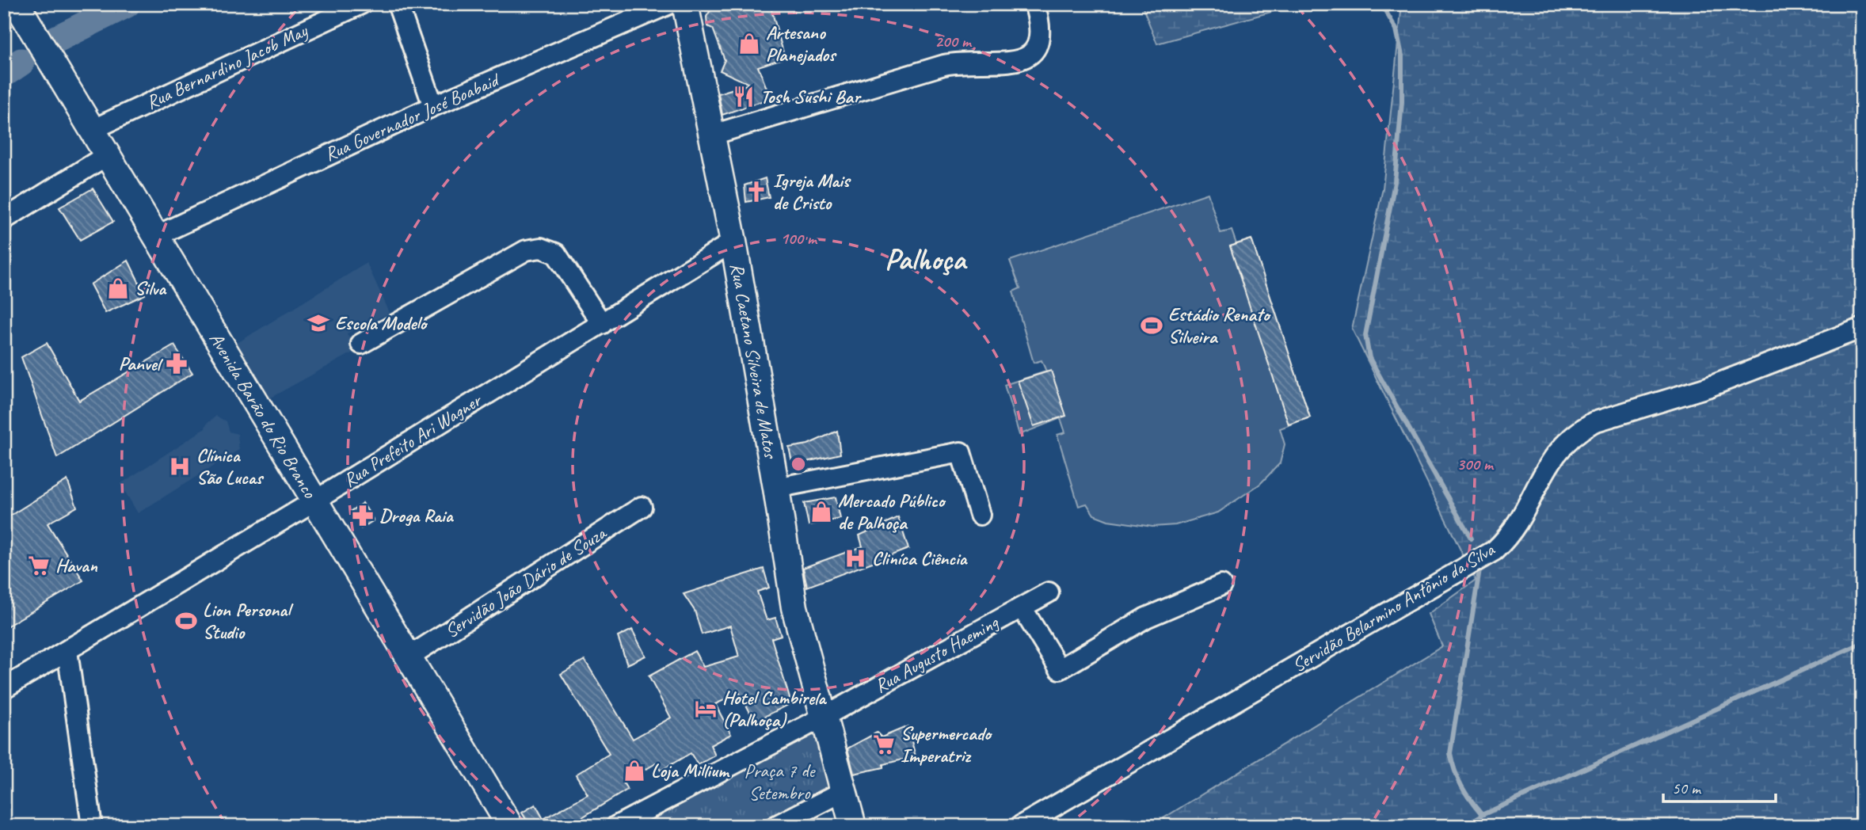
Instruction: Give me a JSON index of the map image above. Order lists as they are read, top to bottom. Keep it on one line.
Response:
{"streets":{"main road":["Rua Caetano Silveira de Matos","Avenida Barão do Rio Branco"],"street":["Rua Bernardino Jacob May","Rua Governador José Boabaid","Rua Prefeito Ari Wagner","Servidão João Dário de Souza","Servidão Belarmino Antônio da Silva","Rua Augusto Haeming"]},"crossings":[["Rua Bernardino Jacob May","Avenida Barão do Rio Branco"],["Rua Governador José Boabaid","Avenida Barão do Rio Branco"],["Rua Caetano Silveira de Matos","Rua Prefeito Ari Wagner"],["Rua Caetano Silveira de Matos","Rua Augusto Haeming"],["Avenida Barão do Rio Branco","Rua Prefeito Ari Wagner"],["Avenida Barão do Rio Branco","Servidão João Dário de Souza"]],"districts":["Palhoça"],"parks":["Praça 7 de Setembro"],"places":{"shop":["Artesano Planejados","Silva","Mercado Público de Palhoça","Loja Millium"],"restaurant":["Tosh Sushi Bar"],"church":["Igreja Mais de Cristo"],"school or university":["Escola Modelo"],"sports":["Estádio Renato Silveira","Lion Personal Studio"],"pharmacy":["Panvel","Droga Raia"],"hospital":["Clínica São Lucas","Cliníca Ciência"],"supermarket":["Havan","Supermercado Imperatriz"],"hotel":["Hotel Cambirela (Palhoça)"]},"scale_bar":"50 m","rings":["200 m","100 m","300 m"]}
